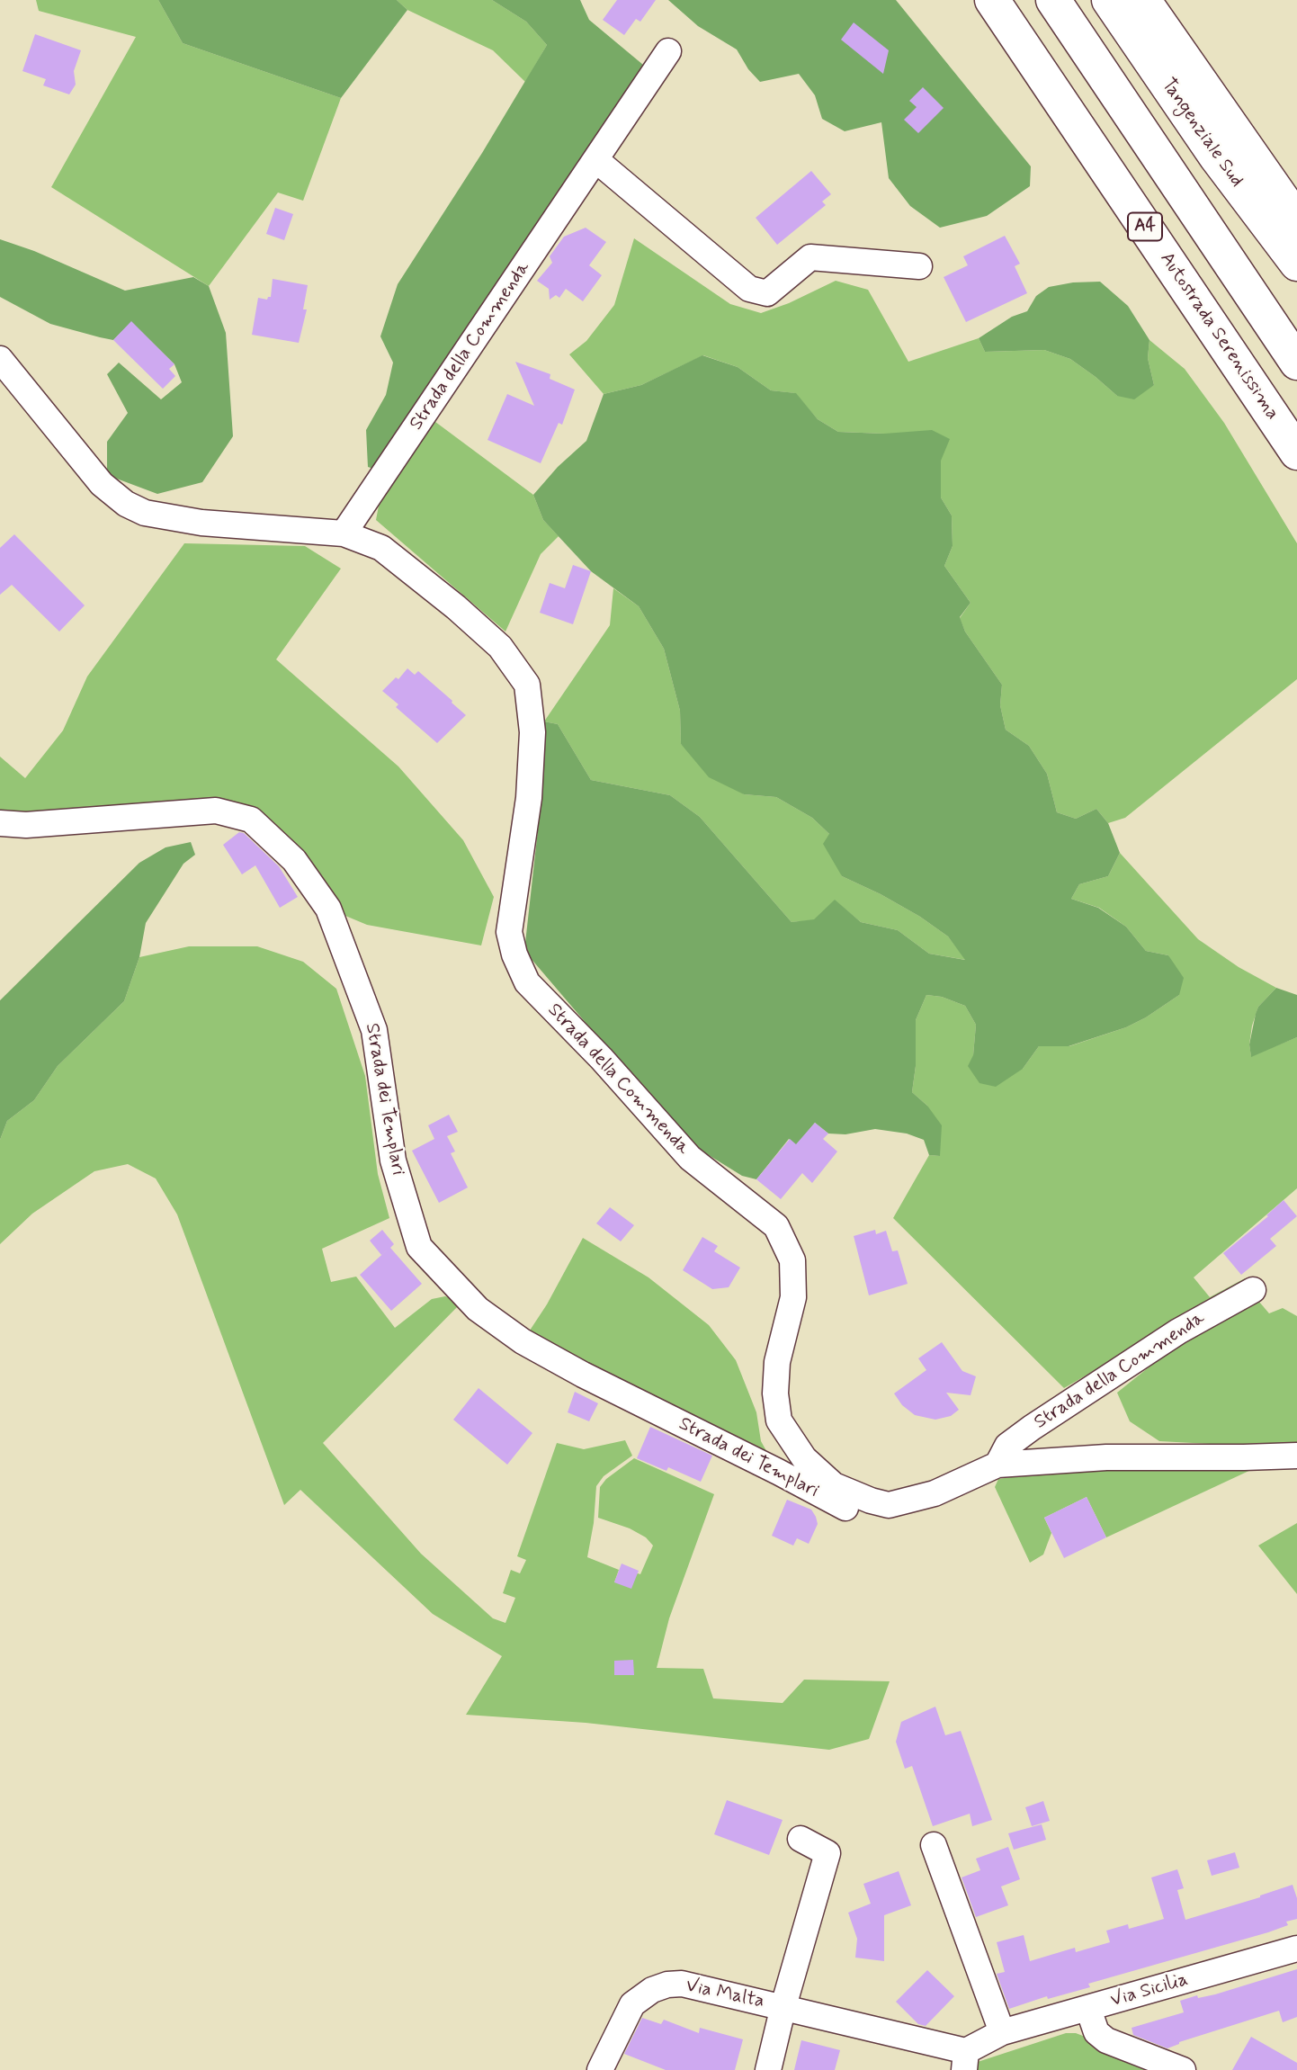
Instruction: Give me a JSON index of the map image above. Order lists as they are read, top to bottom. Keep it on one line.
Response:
{"streets":{"highway":["Tangenziale Sud","A4","Autostrada Serenissima"],"street":["Strada della Commenda","Strada dei Templari","Via Sicilia","Via Malta"]},"crossings":[["Strada della Commenda","Strada dei Templari"],["Via Sicilia","Via Malta"]]}
